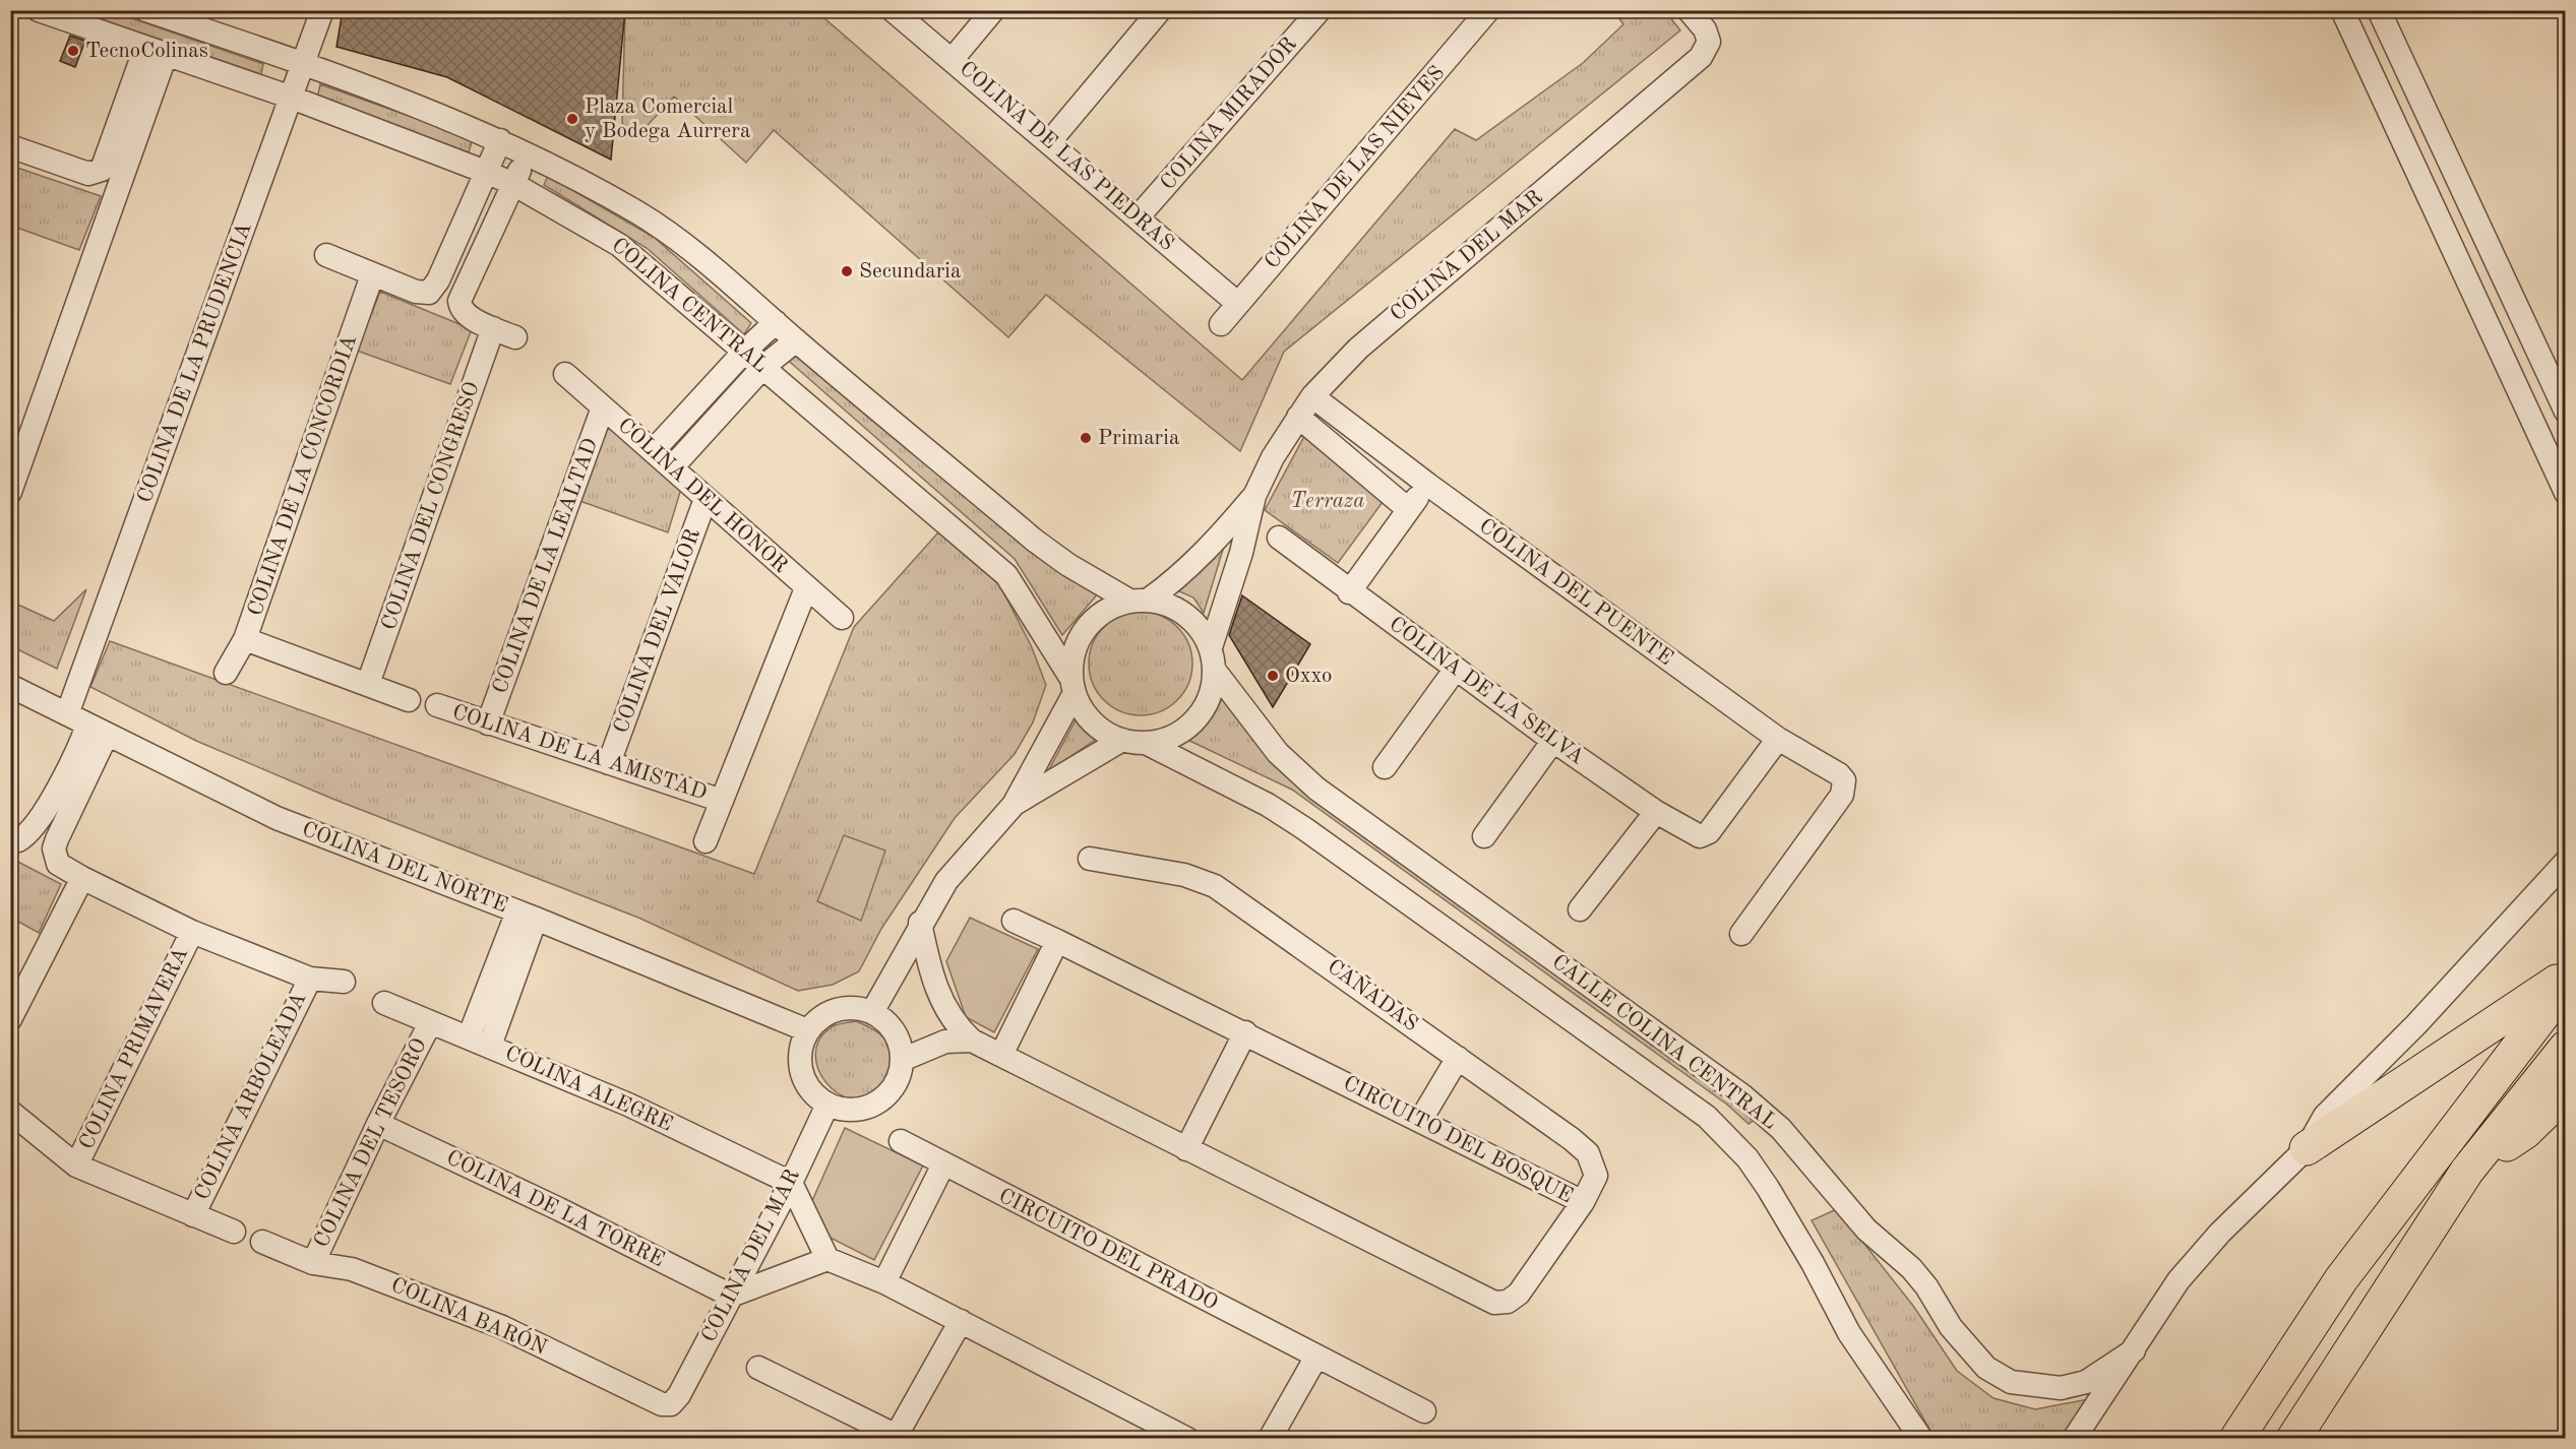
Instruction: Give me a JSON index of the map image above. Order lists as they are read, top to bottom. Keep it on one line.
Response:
{"streets":{"street":["COLINA MIRADOR","COLINA DE LAS PIEDRAS","COLINA DE LAS NIEVES","COLINA DEL MAR","COLINA CENTRAL","COLINA DE LA PRUDENCIA","COLINA DE LA CONCORDIA","COLINA DEL HONOR","COLINA DEL CONGRESO","COLINA DE LA LEALTAD","COLINA DEL PUENTE","COLINA DEL VALOR","COLINA DE LA SELVA","COLINA DE LA AMISTAD","COLINA DEL NORTE","CAÑADAS","CALLE COLINA CENTRAL","COLINA PRIMAVERA","COLINA ALEGRE","COLINA ARBOLEADA","CIRCUITO DEL BOSQUE","COLINA DEL TESORO","COLINA DE LA TORRE","CIRCUITO DEL PRADO","COLINA BARÓN"]},"crossings":[["COLINA MIRADOR","COLINA DE LAS PIEDRAS"],["COLINA DE LAS PIEDRAS","COLINA DE LAS NIEVES"],["COLINA DEL MAR","COLINA CENTRAL"],["COLINA DEL MAR","COLINA DEL PUENTE"],["COLINA DEL MAR","COLINA DEL NORTE"],["COLINA DEL MAR","CALLE COLINA CENTRAL"],["COLINA DEL MAR","COLINA ALEGRE"],["COLINA DEL MAR","COLINA DE LA TORRE"],["COLINA DEL MAR","COLINA BARÓN"],["COLINA CENTRAL","COLINA DE LA PRUDENCIA"],["COLINA CENTRAL","CALLE COLINA CENTRAL"],["COLINA DE LA PRUDENCIA","COLINA DEL NORTE"],["COLINA DEL HONOR","COLINA DE LA LEALTAD"],["COLINA DEL HONOR","COLINA DEL VALOR"],["COLINA DE LA LEALTAD","COLINA DE LA AMISTAD"],["COLINA DEL PUENTE","COLINA DE LA SELVA"],["COLINA DEL VALOR","COLINA DE LA AMISTAD"],["CAÑADAS","CIRCUITO DEL BOSQUE"],["COLINA ALEGRE","COLINA DEL TESORO"],["COLINA DEL TESORO","COLINA DE LA TORRE"],["COLINA DEL TESORO","COLINA BARÓN"]],"parks":["Terraza"],"places":["TecnoColinas","Plaza Comercial y Bodega Aurrera","Secundaria","Primaria","Oxxo"]}
